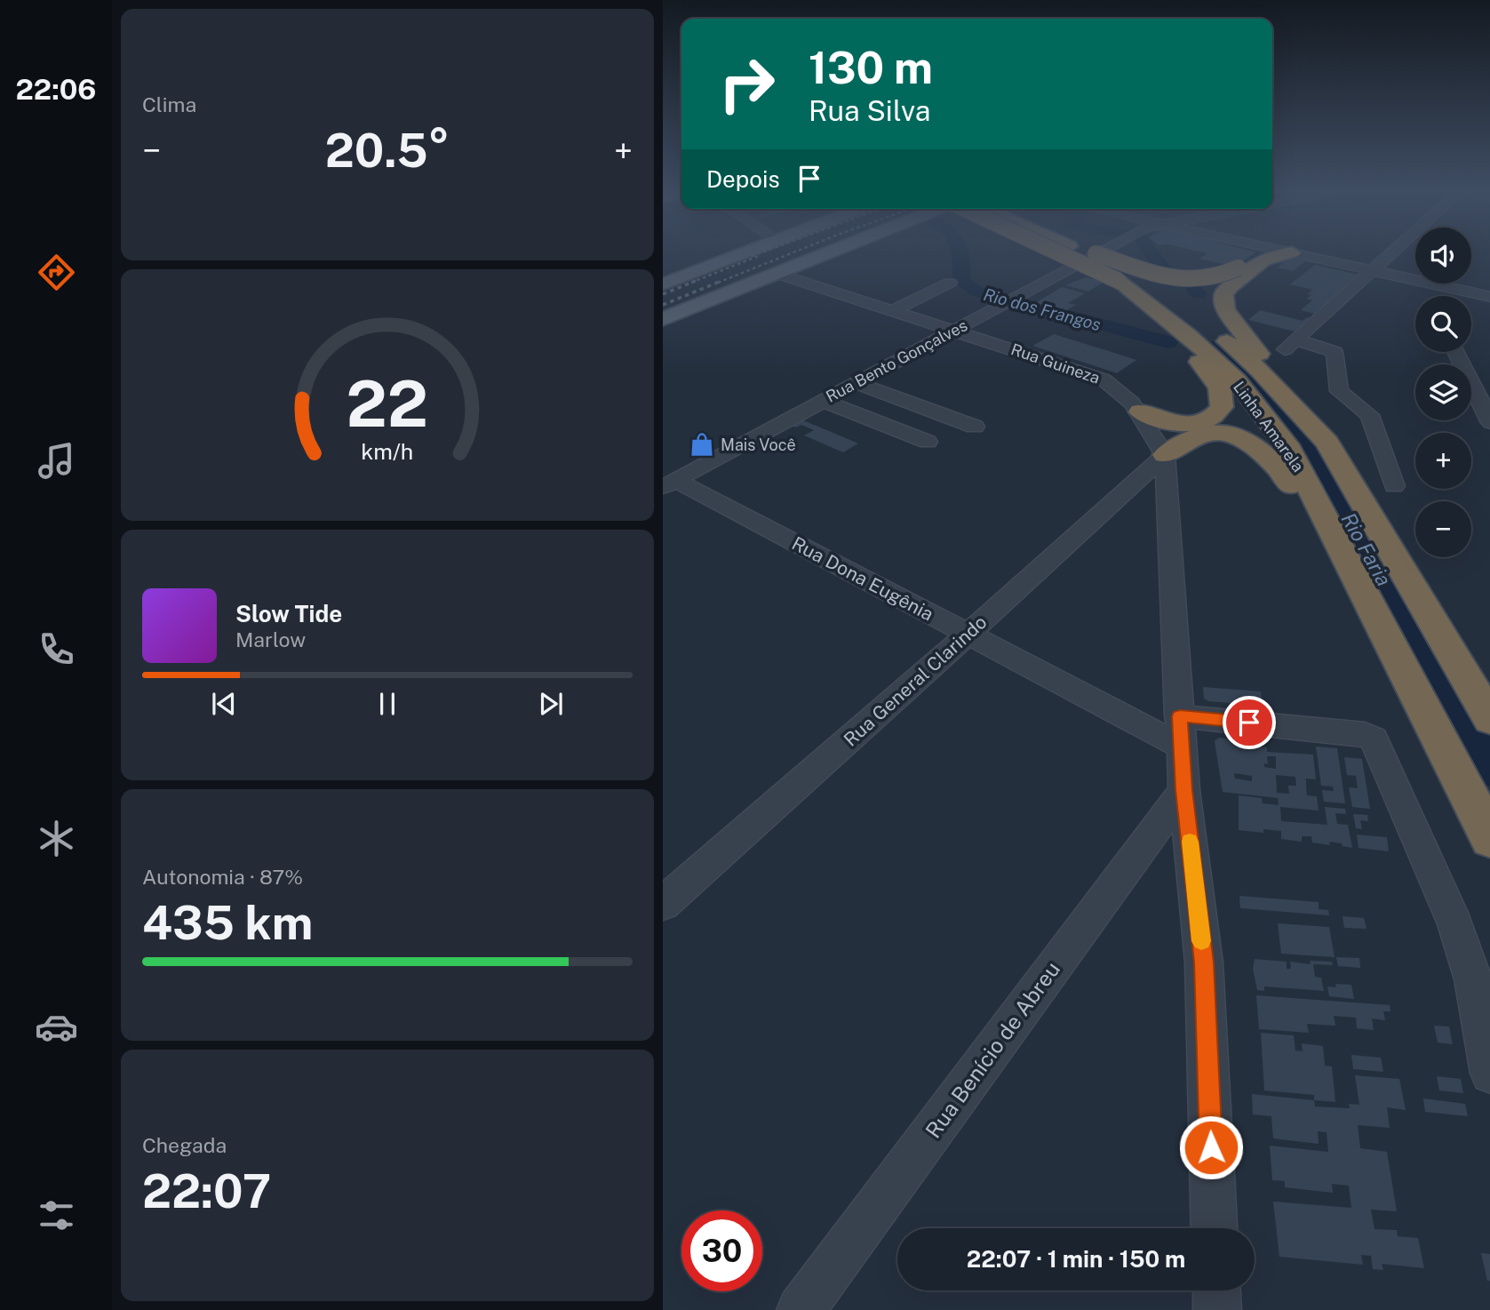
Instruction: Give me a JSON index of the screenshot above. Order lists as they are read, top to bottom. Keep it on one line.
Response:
{"streets":{"highway":["Linha Amarela"],"street":["Rua Bento Gonçalves","Rua Guineza","Rua Dona Eugênia","Rua General Clarindo","Rua Benício de Abreu"]},"crossings":[["Rua Bento Gonçalves","Rua Guineza"],["Rua Bento Gonçalves","Rua Dona Eugênia"],["Rua Guineza","Rua Dona Eugênia"],["Rua Guineza","Rua General Clarindo"],["Rua Guineza","Rua Benício de Abreu"],["Rua Dona Eugênia","Rua General Clarindo"]],"water":["Rio dos Frangos","Rio Faria"],"places":{"shop":["Mais Você"]},"page":{"tabs":"22:06","tile":["Clima",["Autonomia · 87%","435 km"],["Chegada","22:07"]],"turn":["130 m","Rua Silva"],"heat":["−","20.5°","+"],"then":"Depois","map_buttons":["+","−"],"song":["Slow Tide","Marlow"],"limit":"30","trip":"22:07 · 1 min · 150 m","gauge":["22","km/h"]}}
